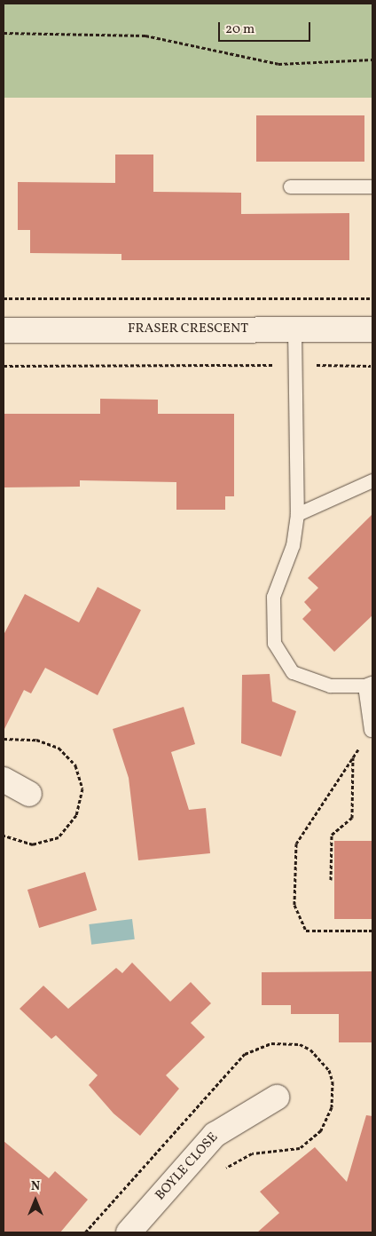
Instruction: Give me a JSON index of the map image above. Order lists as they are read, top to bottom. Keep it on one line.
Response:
{"streets":{"street":["FRASER CRESCENT","BOYLE CLOSE"]},"scale_bar":"20 m","north":"top"}
